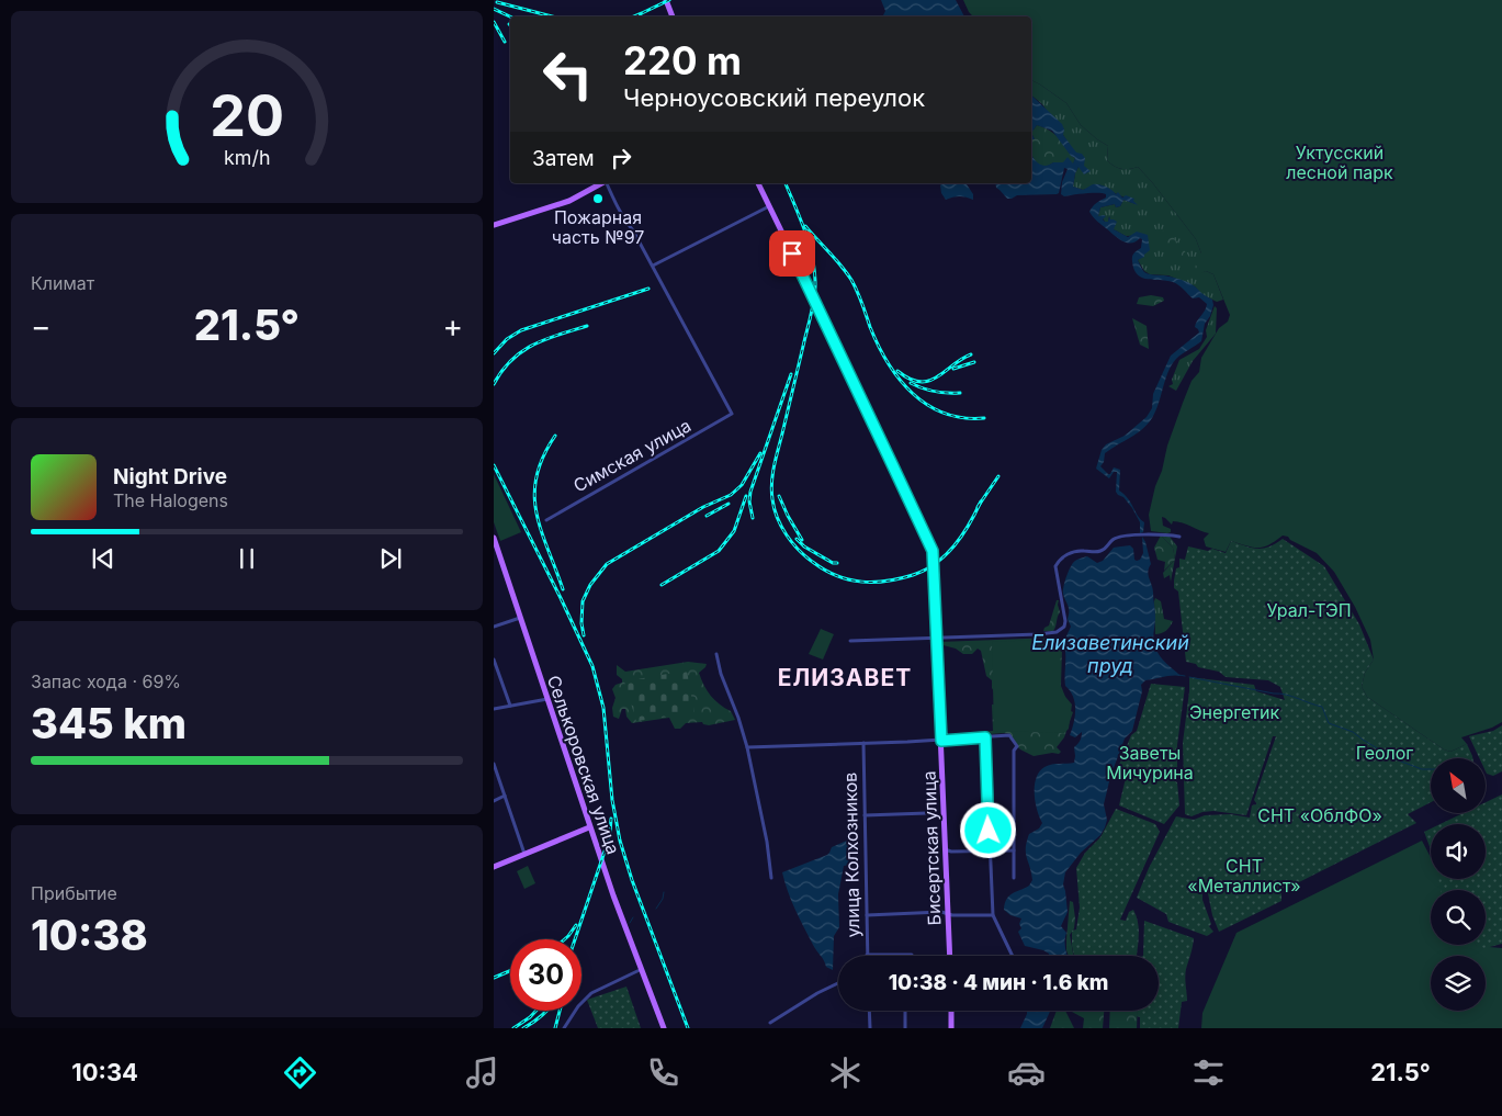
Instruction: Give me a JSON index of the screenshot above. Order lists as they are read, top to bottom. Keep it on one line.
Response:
{"streets":{"main road":["Селькоровская улица","Бисертская улица"],"street":["Симская улица","улица Колхозников"]},"districts":["ЕЛИЗАВЕТ"],"water":["Елизаветинский пруд"],"parks":["Уктусский лесной парк","Урал-ТЭП","Энергетик","Заветы Мичурина","Геолог","СНТ «ОблФО»","СНТ «Металлист»"],"places":["Пожарная часть №97"],"north":"top left","page":{"turn":["220 m","Черноусовский переулок"],"then":"Затем","tile":["Климат",["Запас хода · 69%","345 km"],["Прибытие","10:38"]],"heat":["−","21.5°","+"],"song":["Night Drive","The Halogens"],"limit":"30","trip":"10:38 · 4 мин · 1.6 km","tabs":["10:34","21.5°"],"gauge":["20","km/h"]}}
